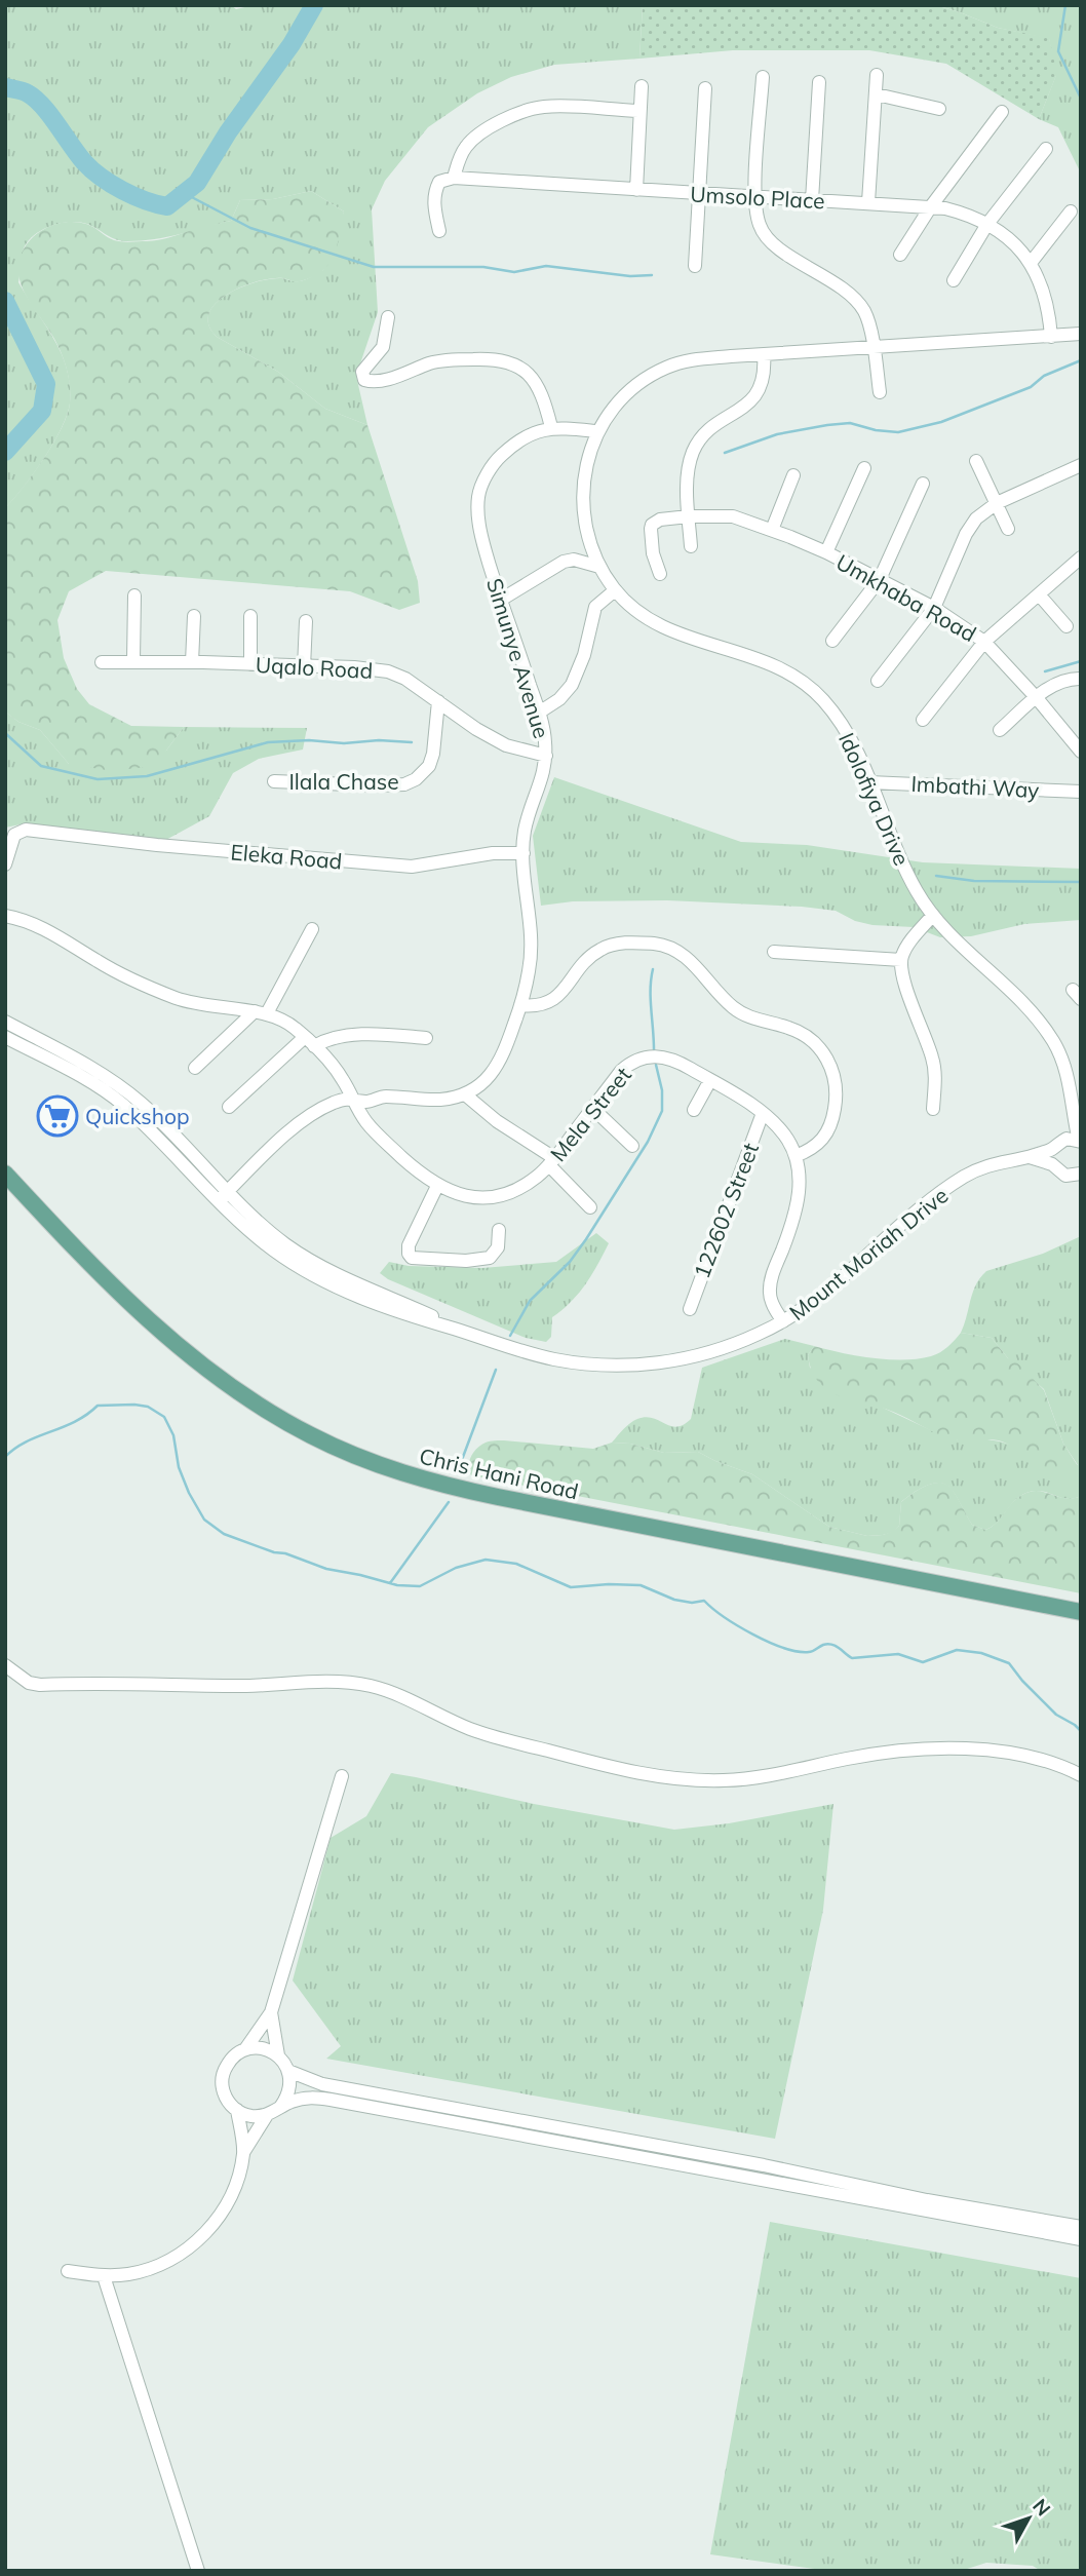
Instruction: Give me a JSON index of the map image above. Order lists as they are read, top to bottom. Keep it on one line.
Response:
{"streets":{"main road":["Chris Hani Road"],"street":["Umsolo Place","Umkhaba Road","Simunye Avenue","Uqalo Road","Ilala Chase","Imbathi Way","Idolofiya Drive","Eleka Road","Mela Street","122602 Street","Mount Moriah Drive"]},"crossings":[["Umsolo Place","Idolofiya Drive"],["Simunye Avenue","Uqalo Road"],["Simunye Avenue","Idolofiya Drive"],["Simunye Avenue","Eleka Road"],["Uqalo Road","Ilala Chase"],["Imbathi Way","Idolofiya Drive"],["Idolofiya Drive","Mount Moriah Drive"],["Mela Street","122602 Street"],["Mela Street","Mount Moriah Drive"]],"places":{"supermarket":["Quickshop"]},"north":"top right"}
